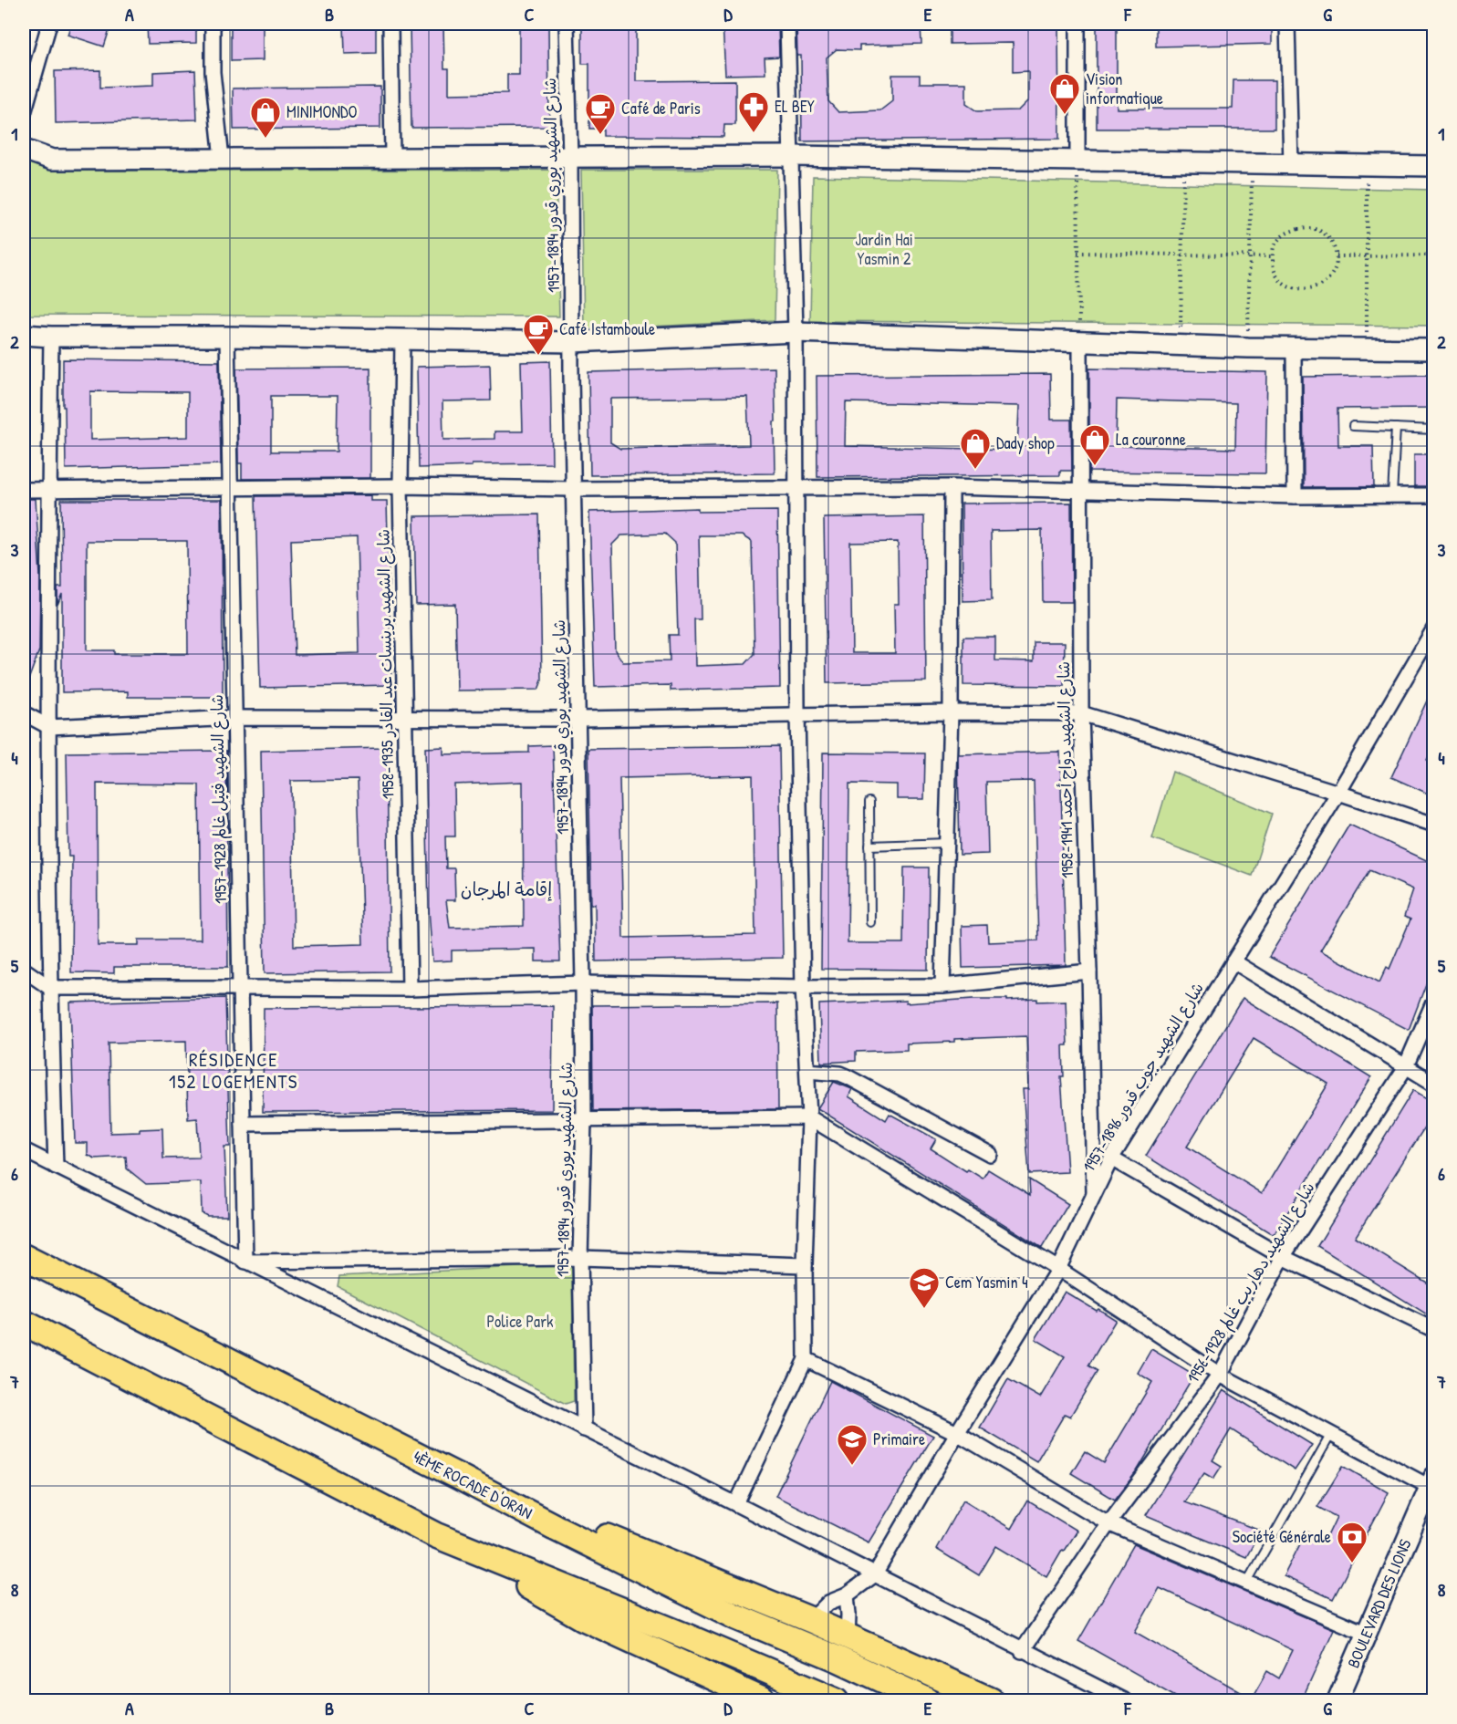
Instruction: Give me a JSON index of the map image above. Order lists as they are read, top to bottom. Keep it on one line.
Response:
{"streets":{"highway":["4ÈME ROCADE D'ORAN"],"street":["شارع الشهيد بوري قدور 1894-1957","شارع الشهيد برينسات عبد القادر 1935-1958","شارع الشهيد دواح أحمد 1941-1958","شارع الشهيد فتيل غالم 1928-1957","شارع الشهيد جوب قدور 1896-1957","شارع الشهيد دهاريب غالم 1928-1956","BOULEVARD DES LIONS"]},"crossings":[["شارع الشهيد دواح أحمد 1941-1958","شارع الشهيد جوب قدور 1896-1957"]],"districts":["إقامة المرجان","RÉSIDENCE 152 LOGEMENTS"],"parks":["Jardin Hai Yasmin 2","Police Park"],"places":{"shop":["Vision informatique","MINIMONDO","La couronne","Dady shop"],"pharmacy":["EL BEY"],"cafe":["Café de Paris","Café Istamboule"],"school or university":["Cem Yasmin 4","Primaire"],"bank":["Société Générale"]},"grid":{"columns":["A","B","C","D","E","F","G"],"rows":["1","2","3","4","5","6","7","8"]}}
